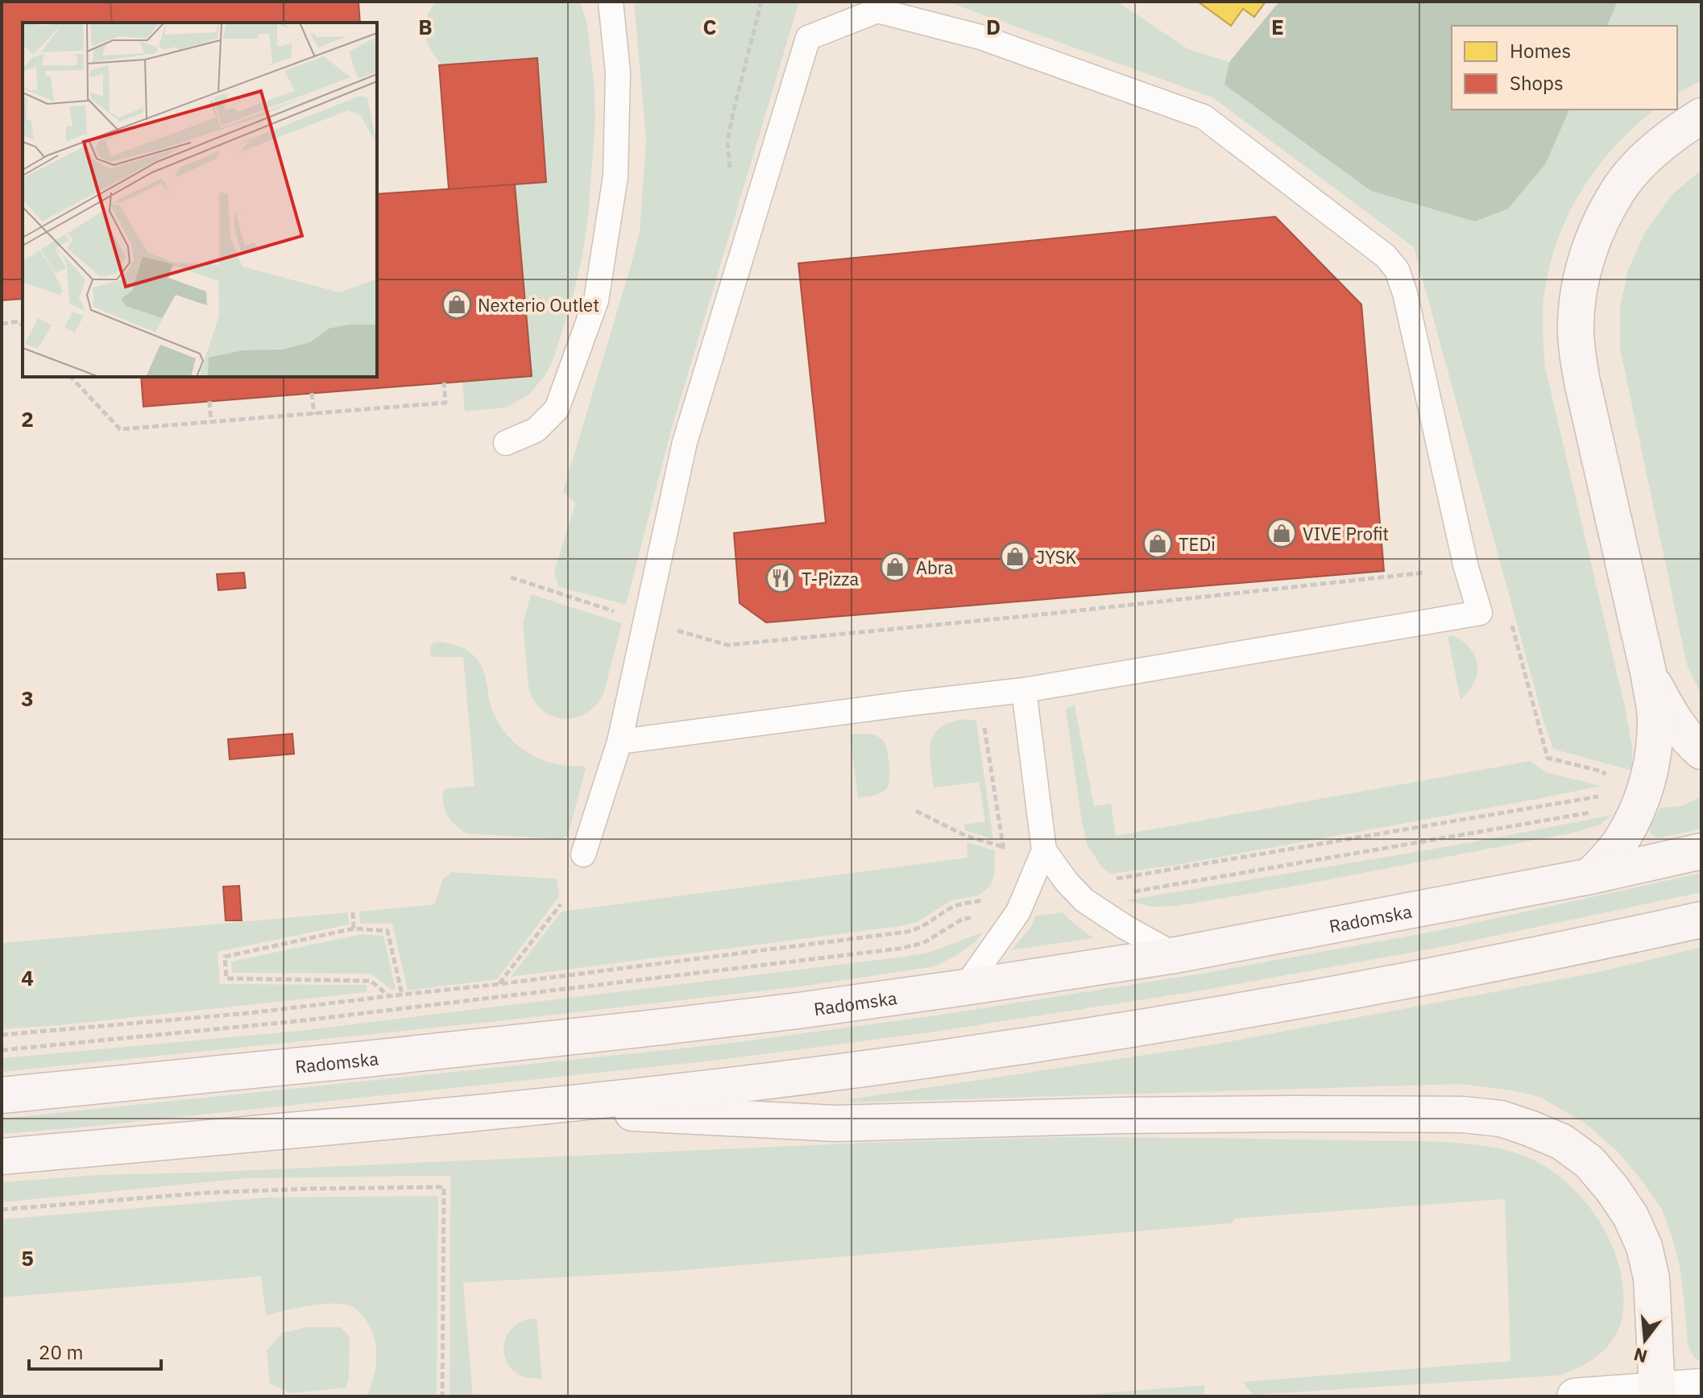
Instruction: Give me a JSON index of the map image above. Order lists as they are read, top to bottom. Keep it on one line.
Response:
{"streets":{"main road":["Radomska"]},"places":{"shop":["Nexterio Outlet","VIVE Profit","TEDi","JYSK","Abra"],"restaurant":["T-Pizza"]},"legend":["Homes","Shops"],"scale_bar":"20 m","north":"bottom","grid":{"columns":["B","C","D","E"],"rows":["2","3","4","5"]}}
